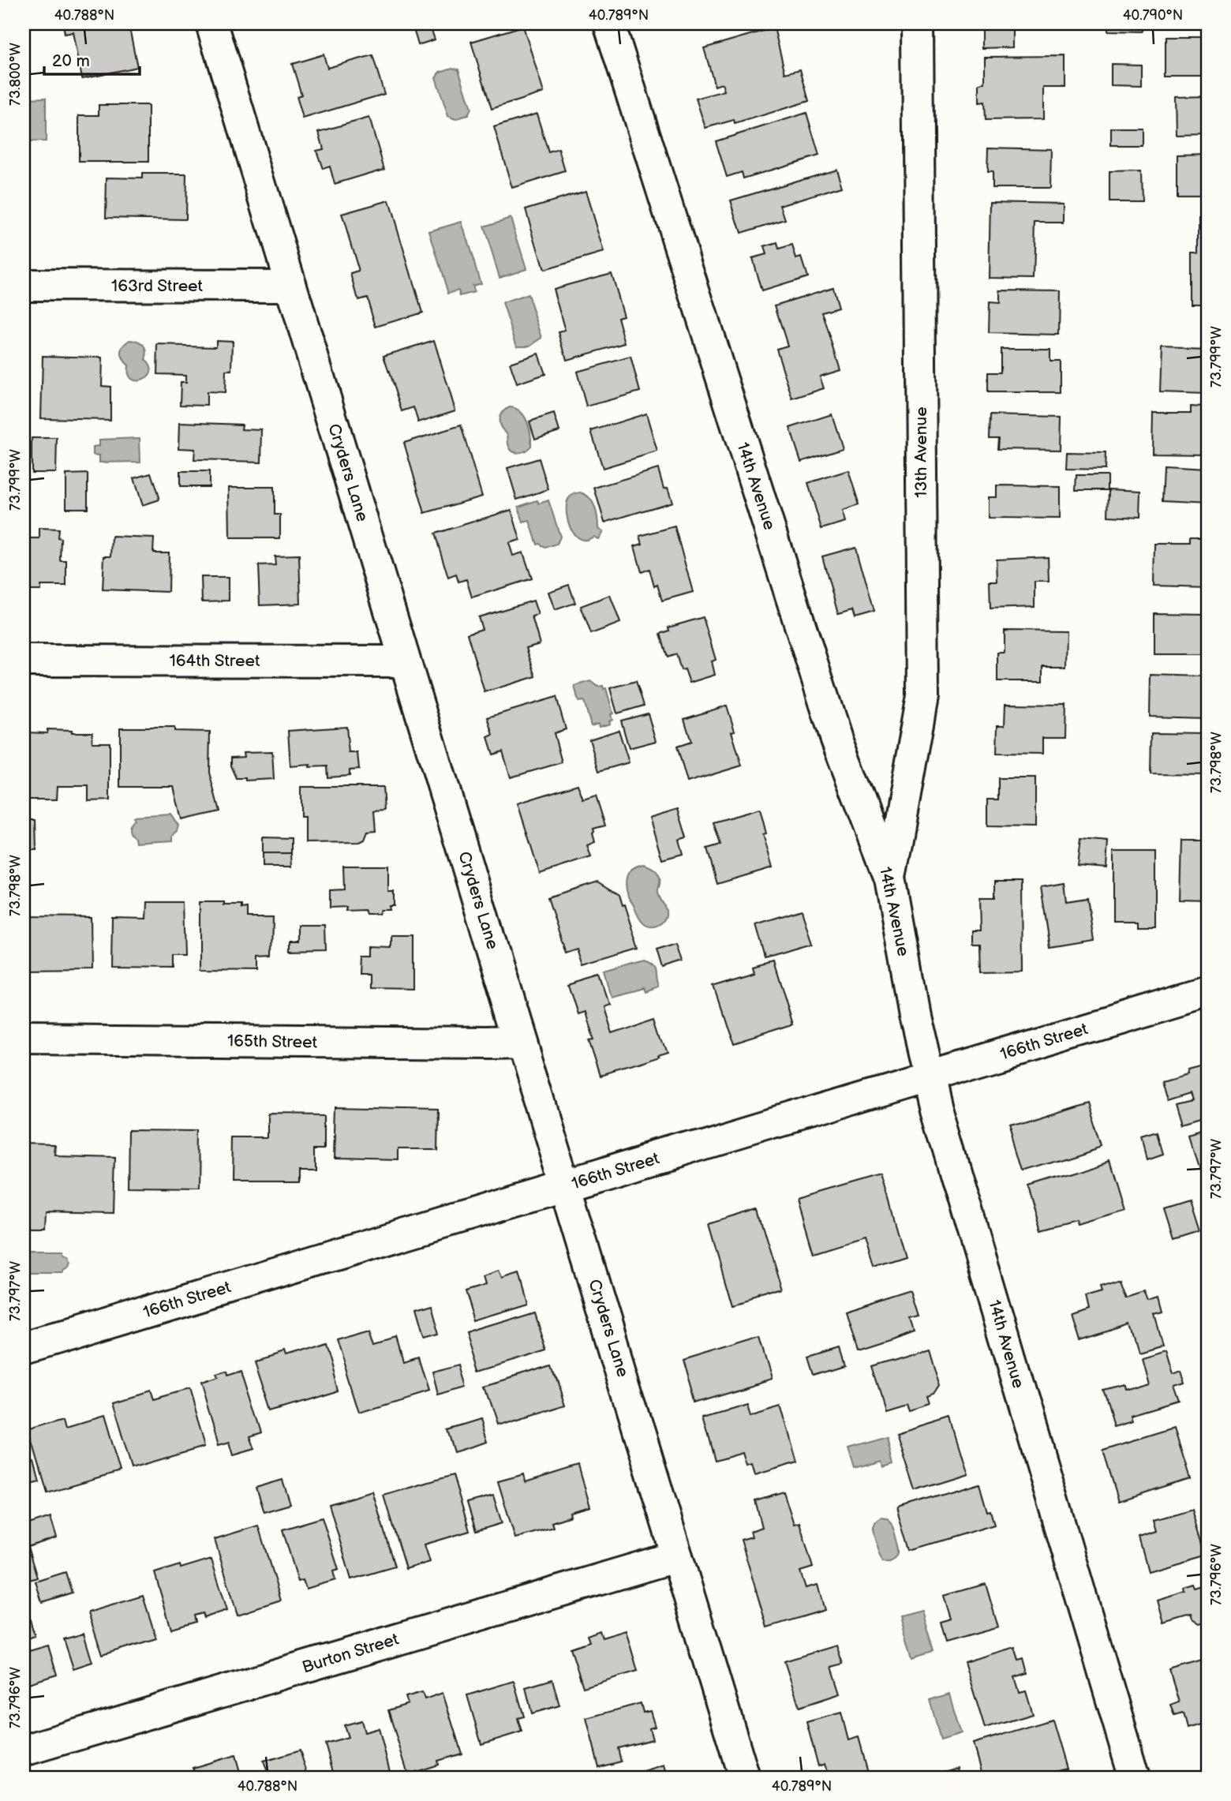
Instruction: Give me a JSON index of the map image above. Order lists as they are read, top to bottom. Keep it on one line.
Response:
{"streets":{"street":["163rd Street","13th Avenue","Cryders Lane","14th Avenue","164th Street","165th Street","166th Street","Burton Street"]},"crossings":[["163rd Street","Cryders Lane"],["13th Avenue","14th Avenue"],["Cryders Lane","164th Street"],["Cryders Lane","165th Street"],["Cryders Lane","166th Street"],["Cryders Lane","Burton Street"],["14th Avenue","166th Street"]],"scale_bar":"20 m","coordinates":["40.788°N","40.789°N","40.790°N","73.800°W","73.799°W","73.798°W","73.797°W","73.796°W"]}
